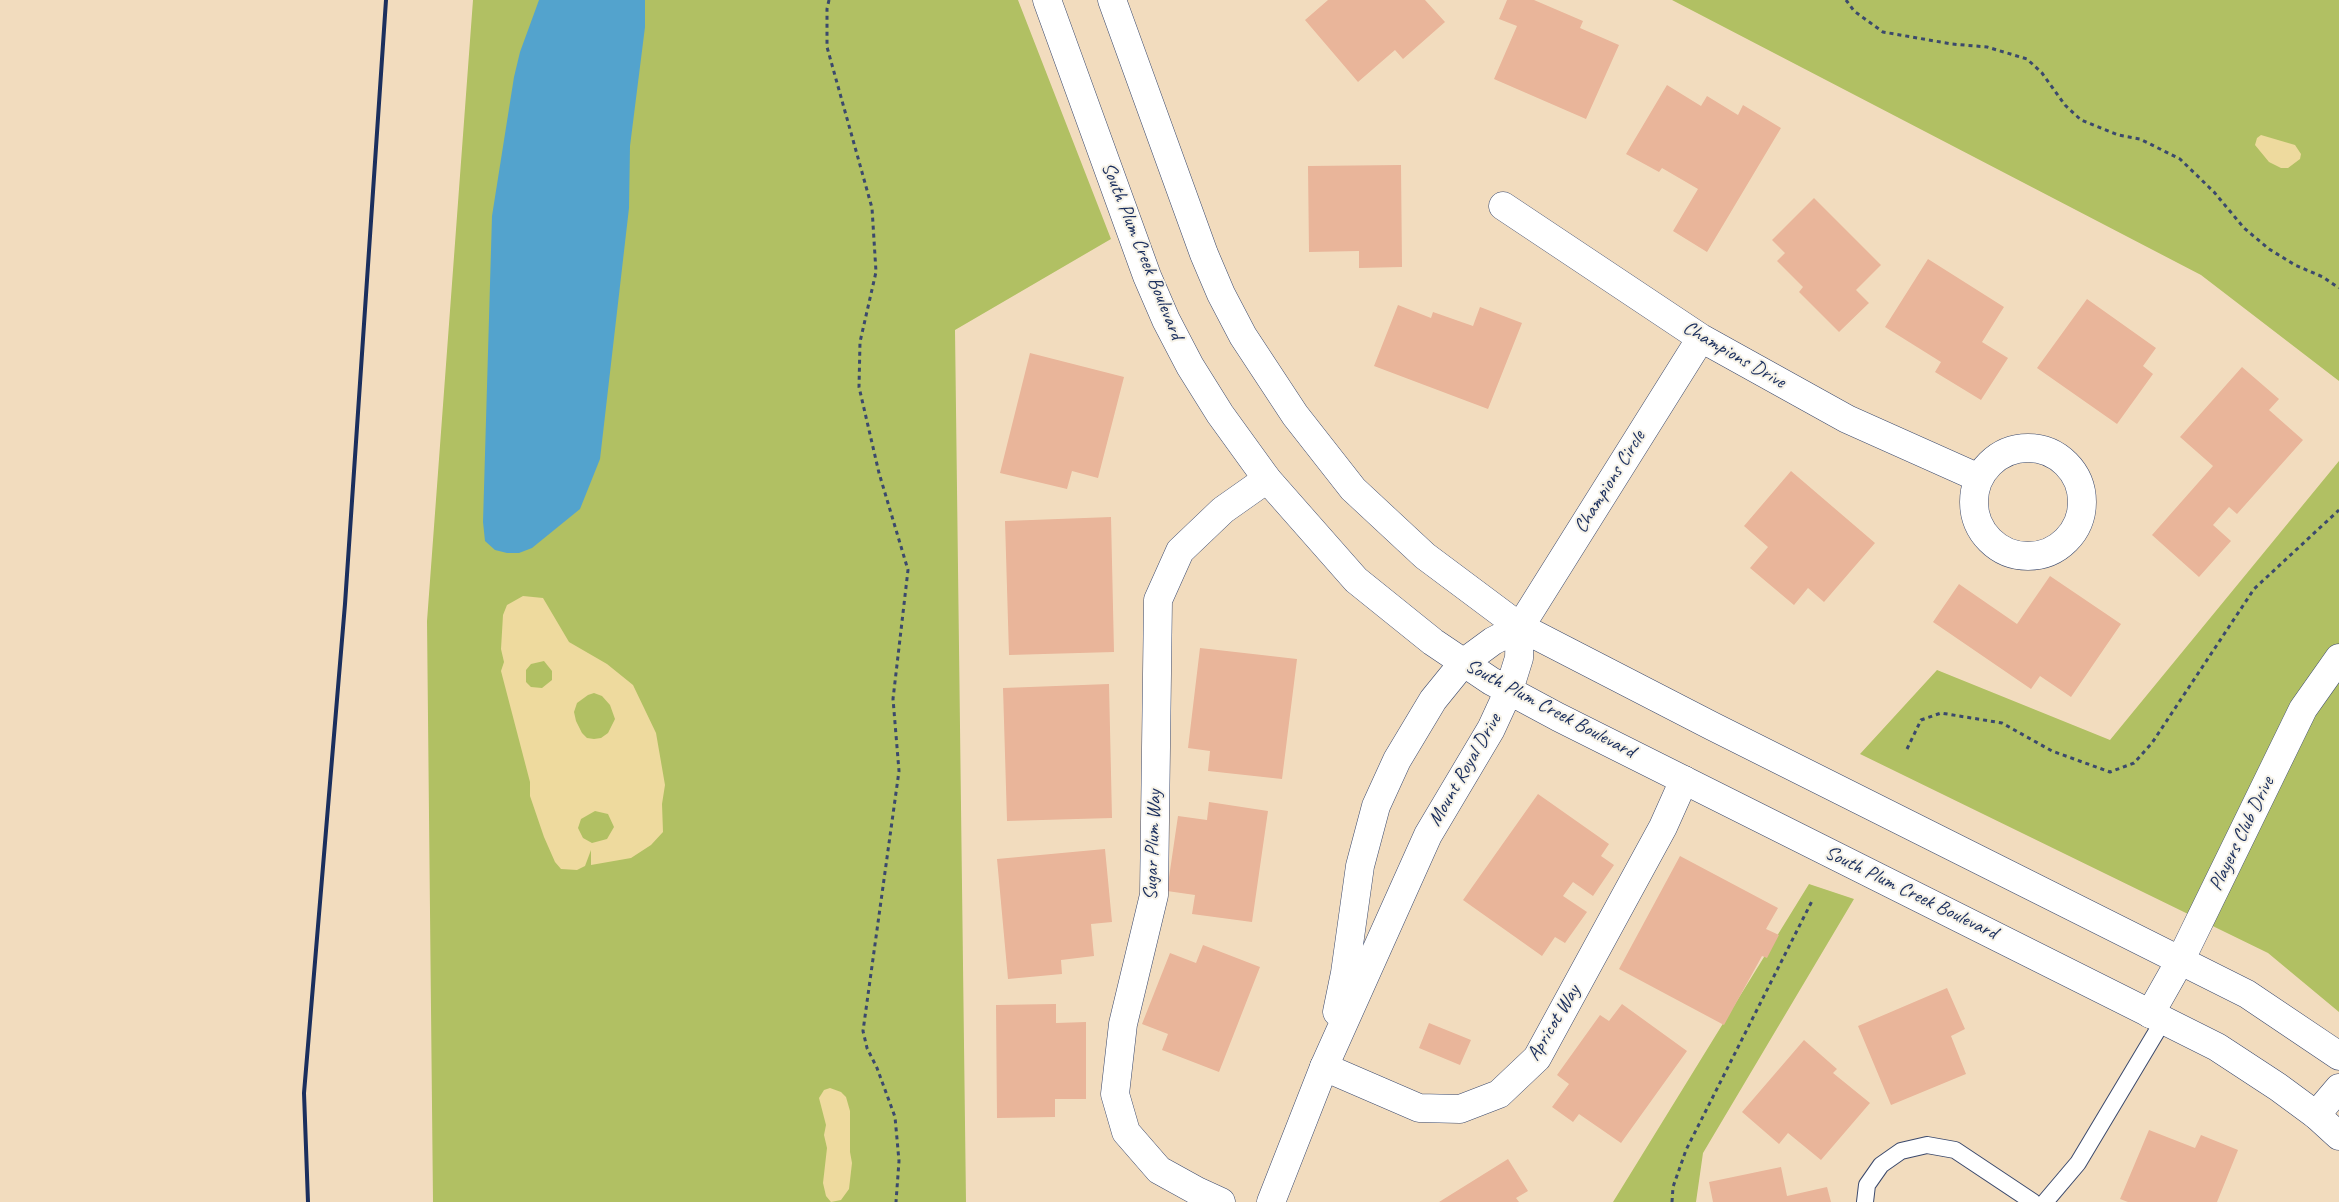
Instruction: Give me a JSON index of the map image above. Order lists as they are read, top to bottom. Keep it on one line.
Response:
{"streets":{"street":["South Plum Creek Boulevard","Champions Drive","Champions Circle","Mount Royal Drive","Players Club Drive","Sugar Plum Way","Apricot Way"]},"crossings":[["South Plum Creek Boulevard","Mount Royal Drive"],["South Plum Creek Boulevard","Players Club Drive"],["South Plum Creek Boulevard","Sugar Plum Way"],["South Plum Creek Boulevard","Apricot Way"],["Champions Drive","Champions Circle"],["Champions Circle","Mount Royal Drive"],["Mount Royal Drive","Apricot Way"]]}
